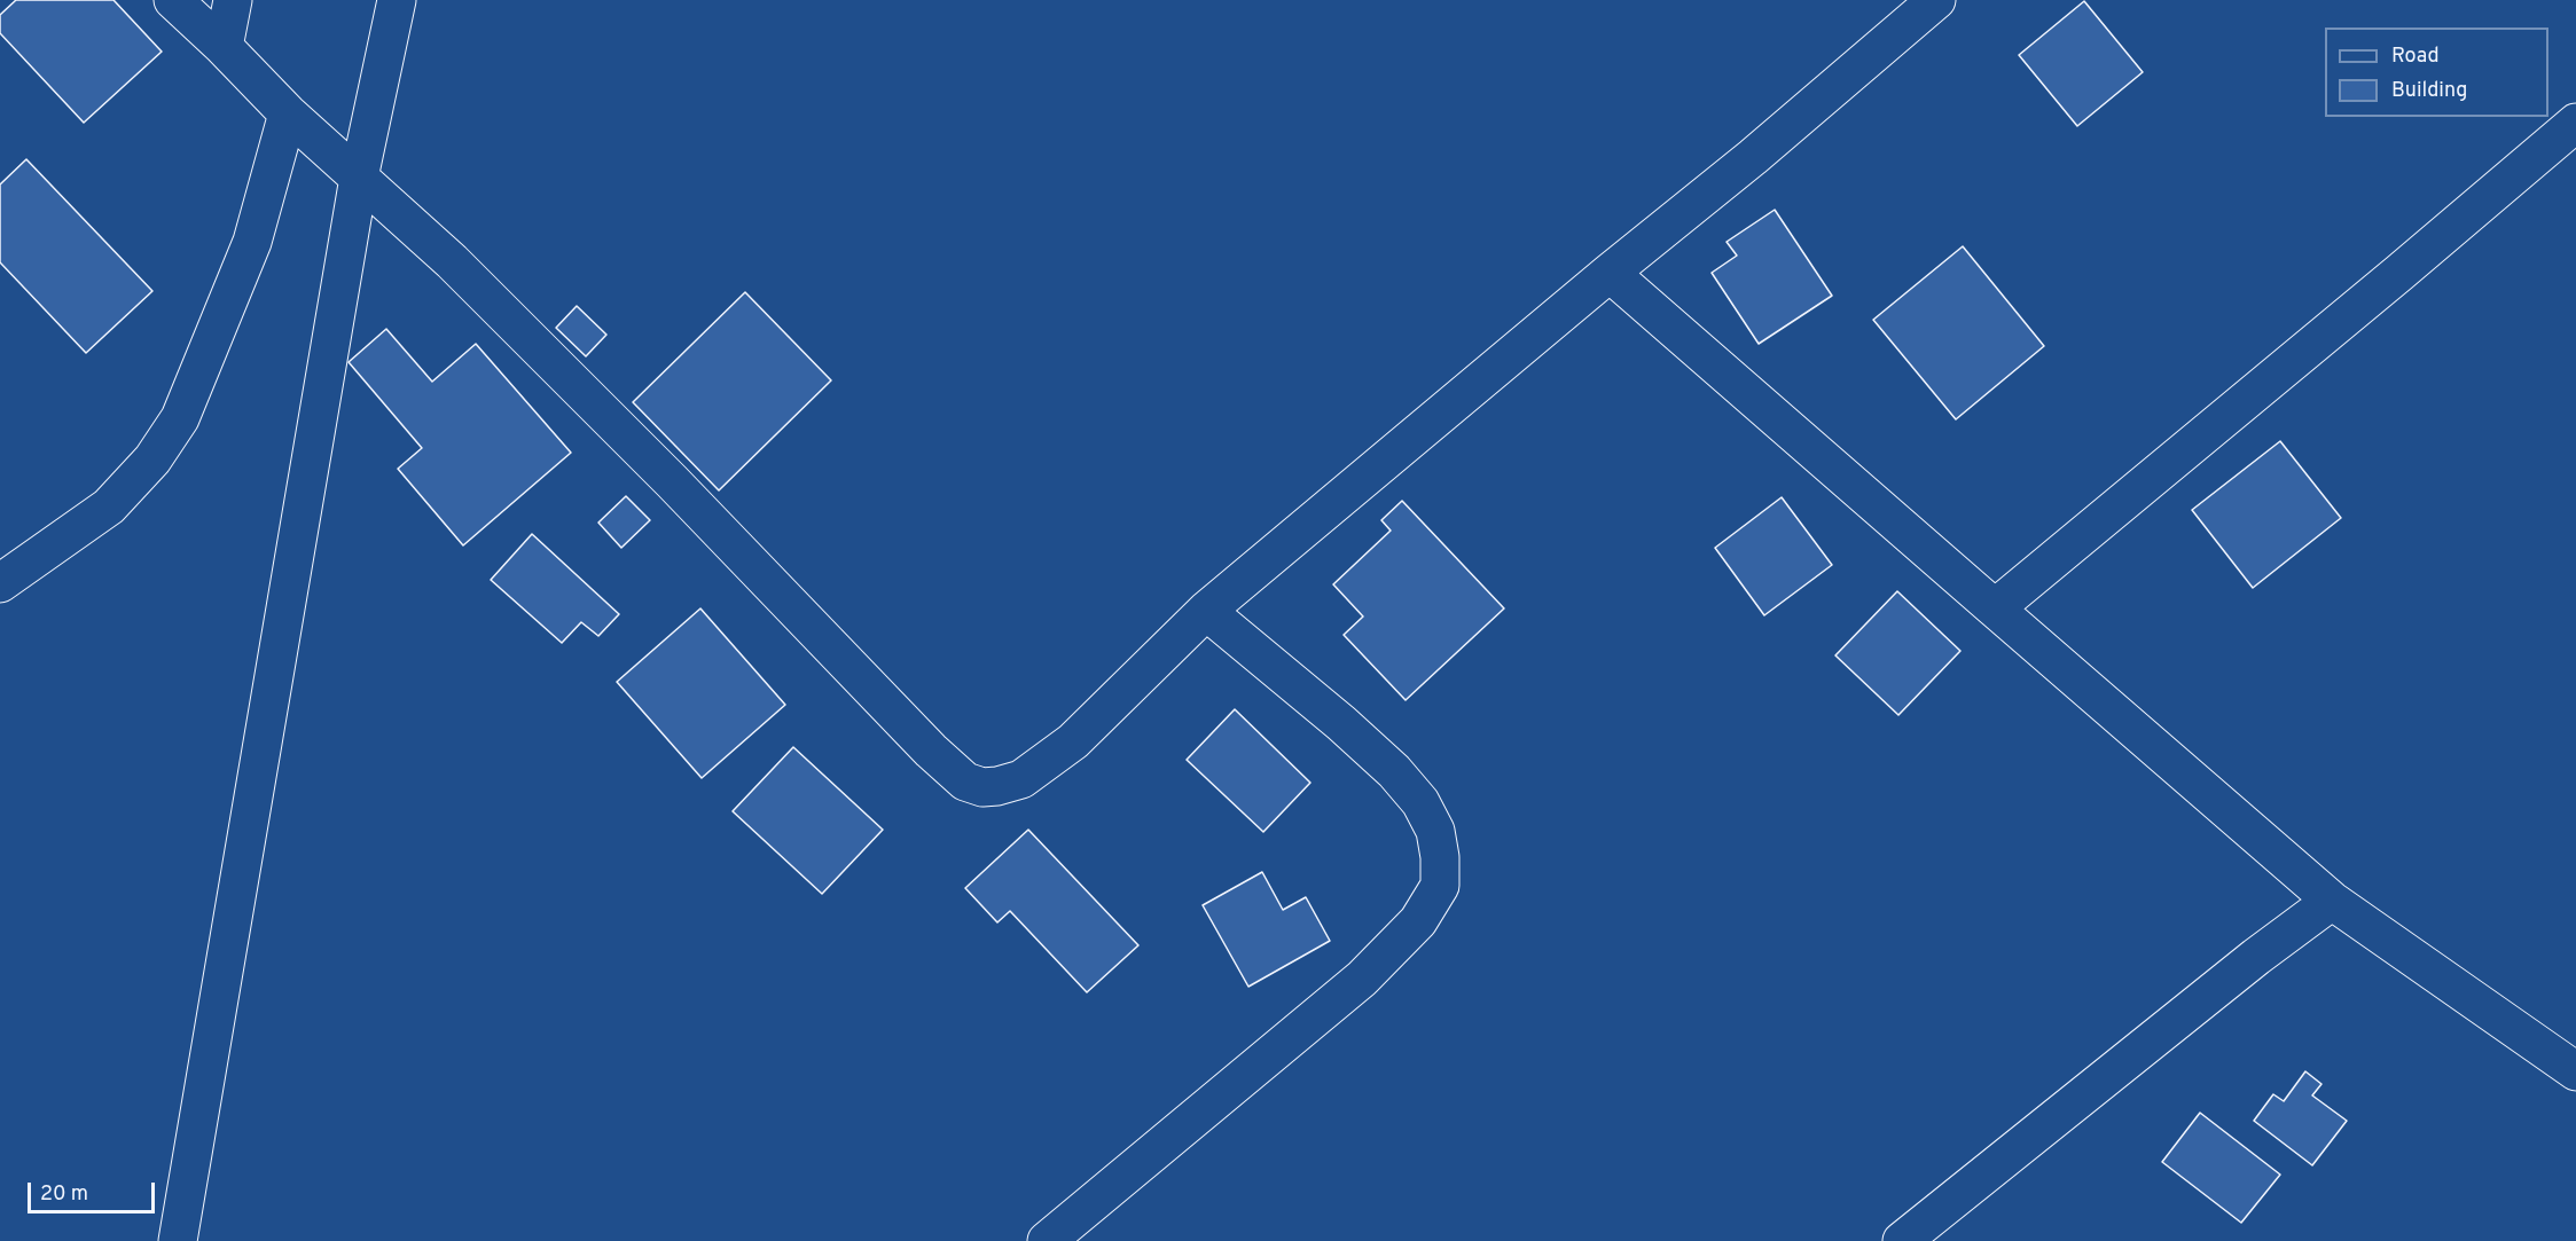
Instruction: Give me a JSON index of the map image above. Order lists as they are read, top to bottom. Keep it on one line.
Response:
{"legend":["Road","Building"],"scale_bar":"20 m"}
